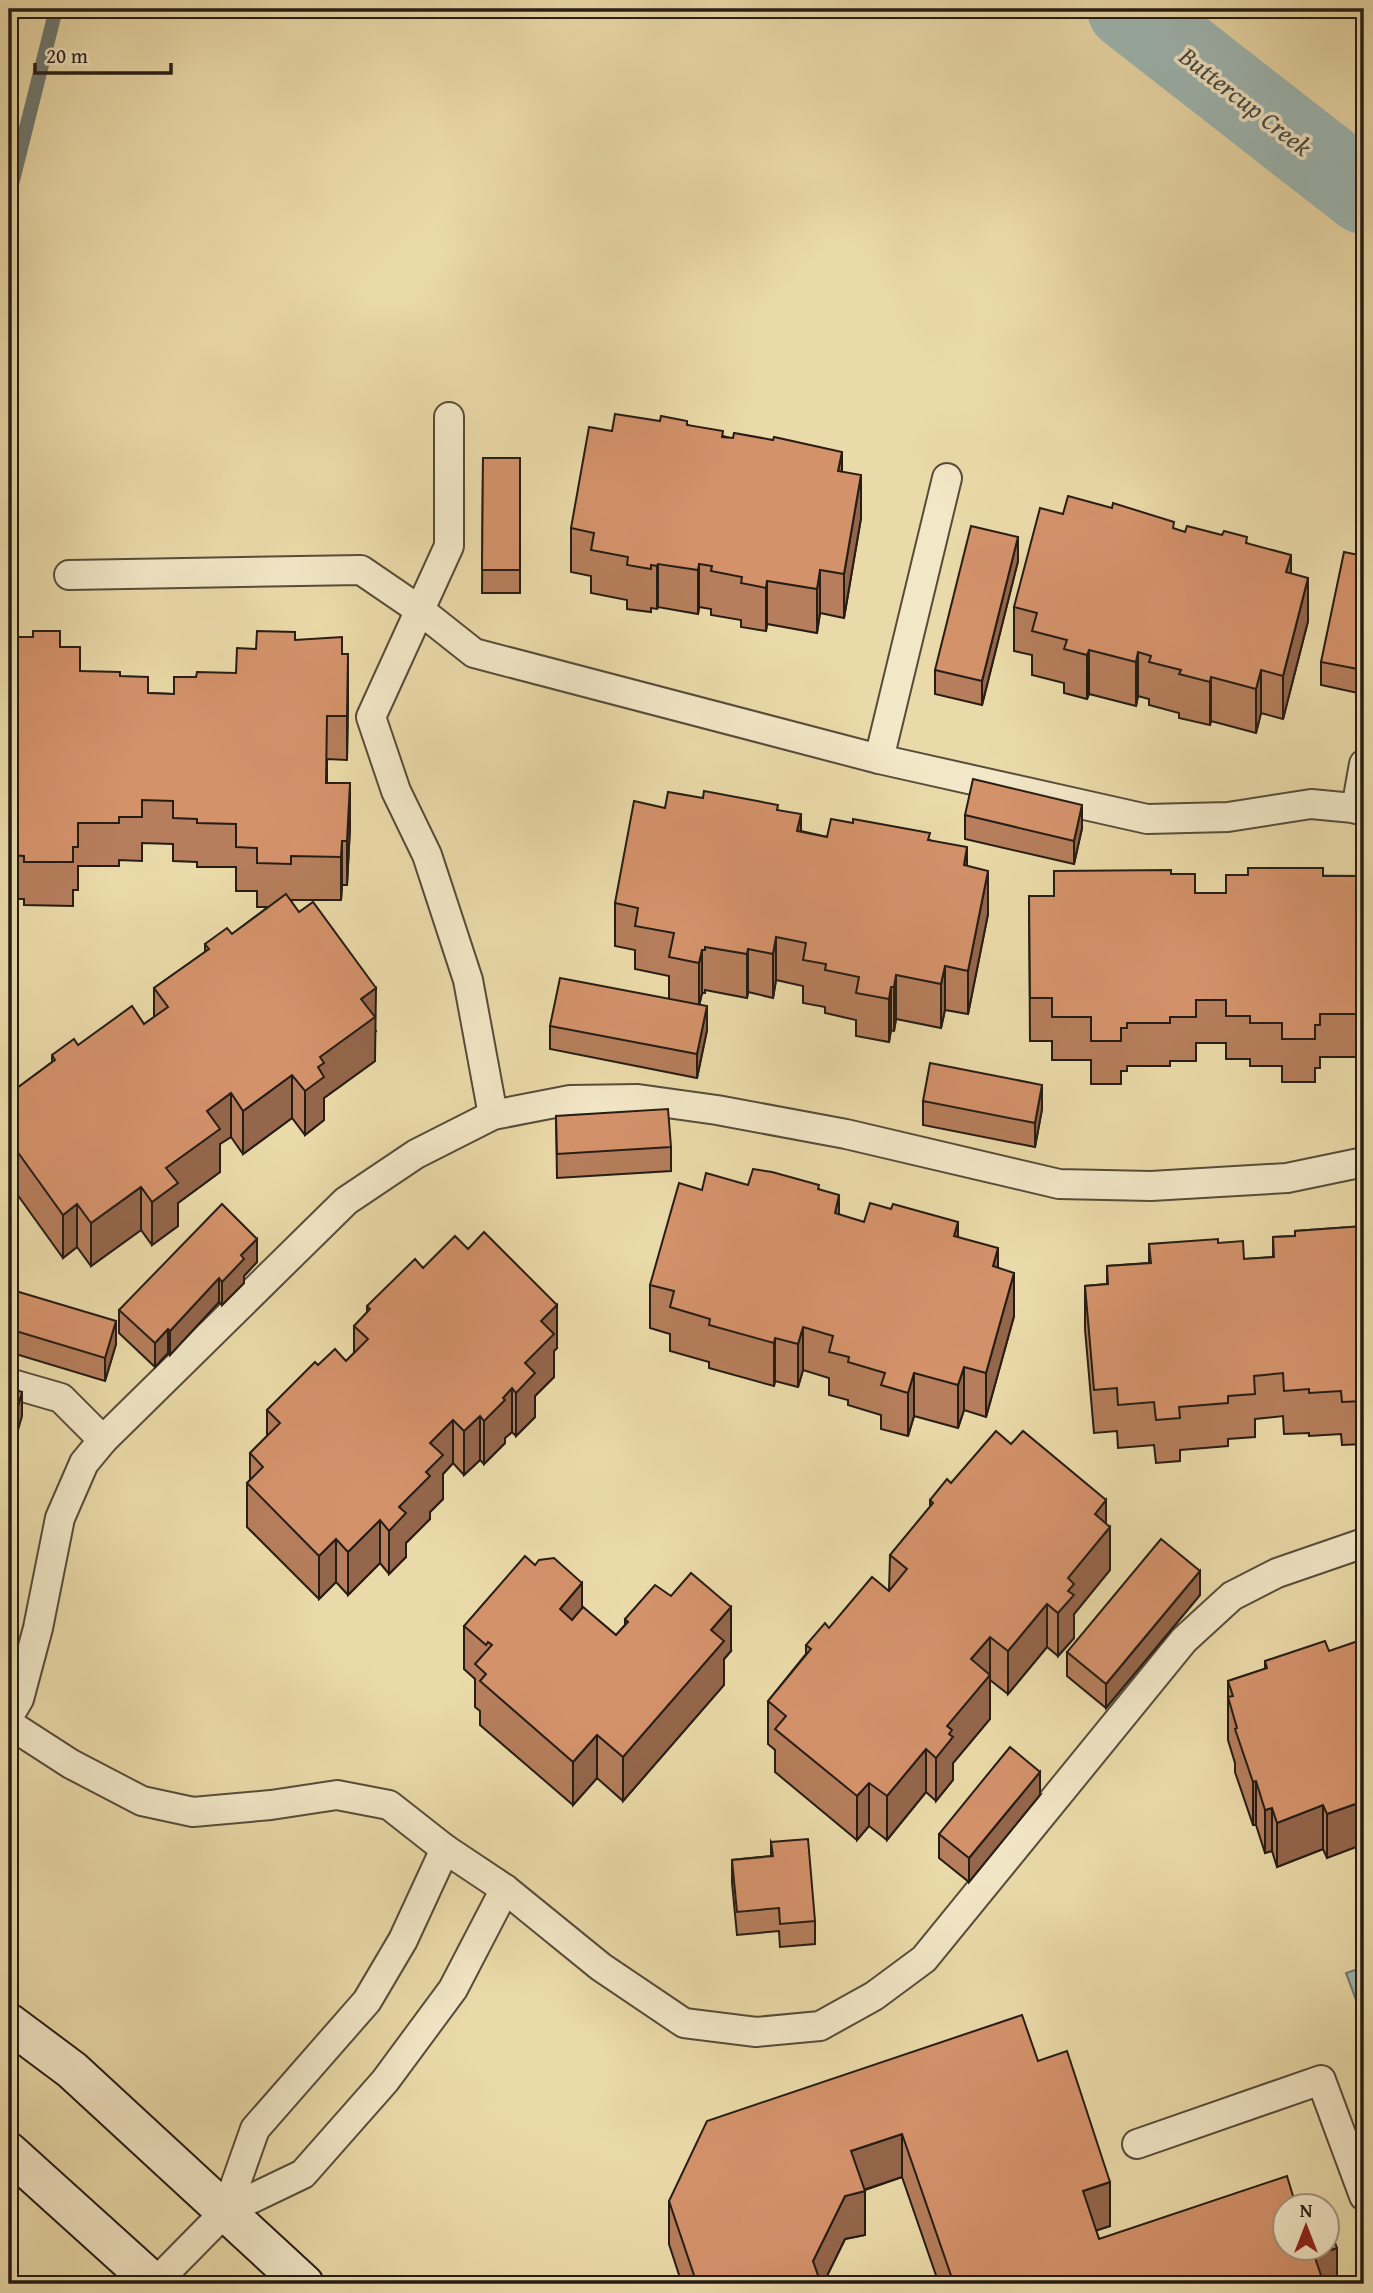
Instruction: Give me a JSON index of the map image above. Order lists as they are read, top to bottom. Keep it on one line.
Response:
{"water":["Buttercup Creek"],"scale_bar":"20 m","north":"top"}
